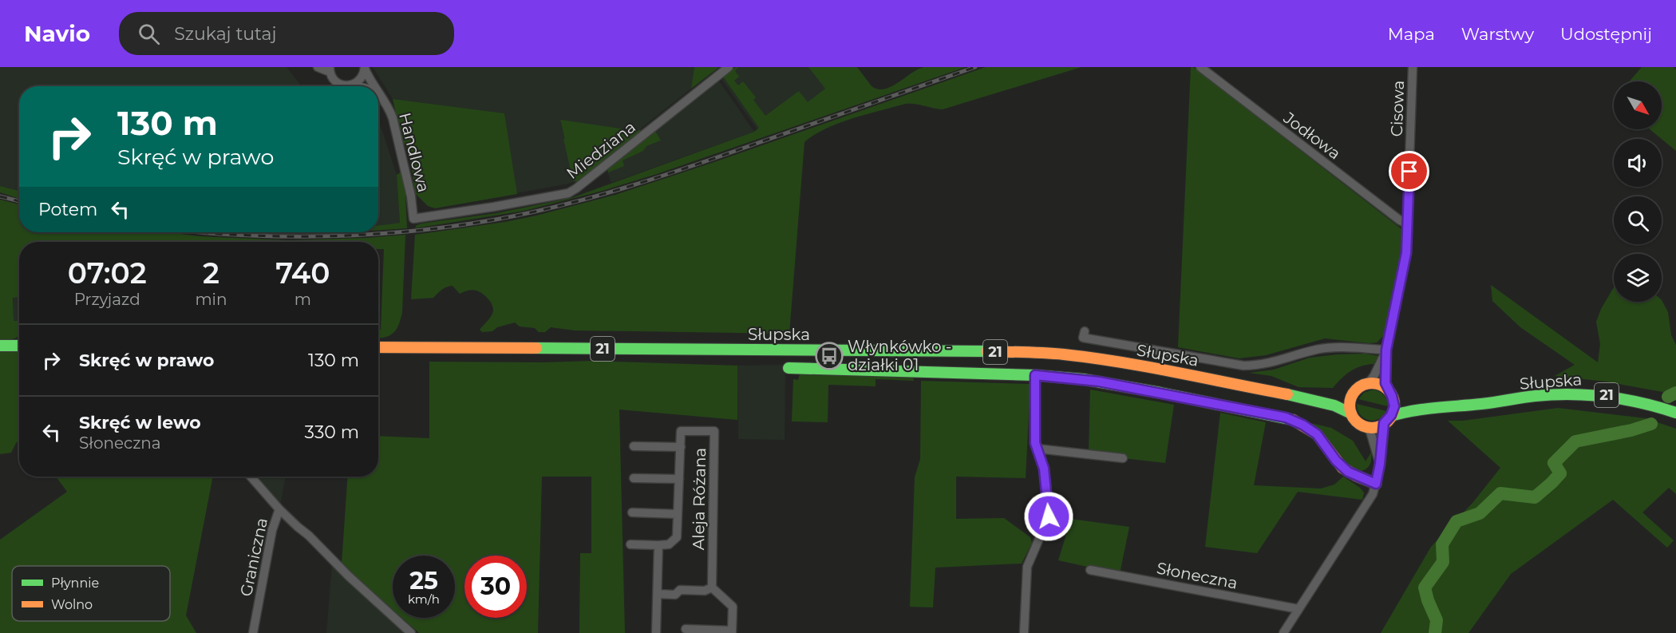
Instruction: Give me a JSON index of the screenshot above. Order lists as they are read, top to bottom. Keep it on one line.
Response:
{"streets":{"main road":["Słupska","21"],"street":["Cisowa","Jodłowa","Miedziana","Handlowa","Aleja Różana","Graniczna","Słoneczna"]},"crossings":[["Cisowa","Jodłowa"],["Cisowa","Słupska"],["Cisowa","21"],["Miedziana","Handlowa"],["Słupska","21"]],"places":{"bus stop":["Włynkówko - działki 01"]},"legend":["Płynnie","Wolno"],"north":"bottom right","page":{"header":"Navio","search":"Szukaj tutaj","nav":["Mapa","Warstwy","Udostępnij"],"turn":["130 m","Skręć w prawo"],"then":"Potem","eta":["07:02","Przyjazd","2","min","740","m"],"list":[{"name":"Skręć w prawo","value":"130 m"},{"name":"Skręć w lewo","note":"Słoneczna","value":"330 m"}],"speed":"25 km/h","limit":"30"}}
